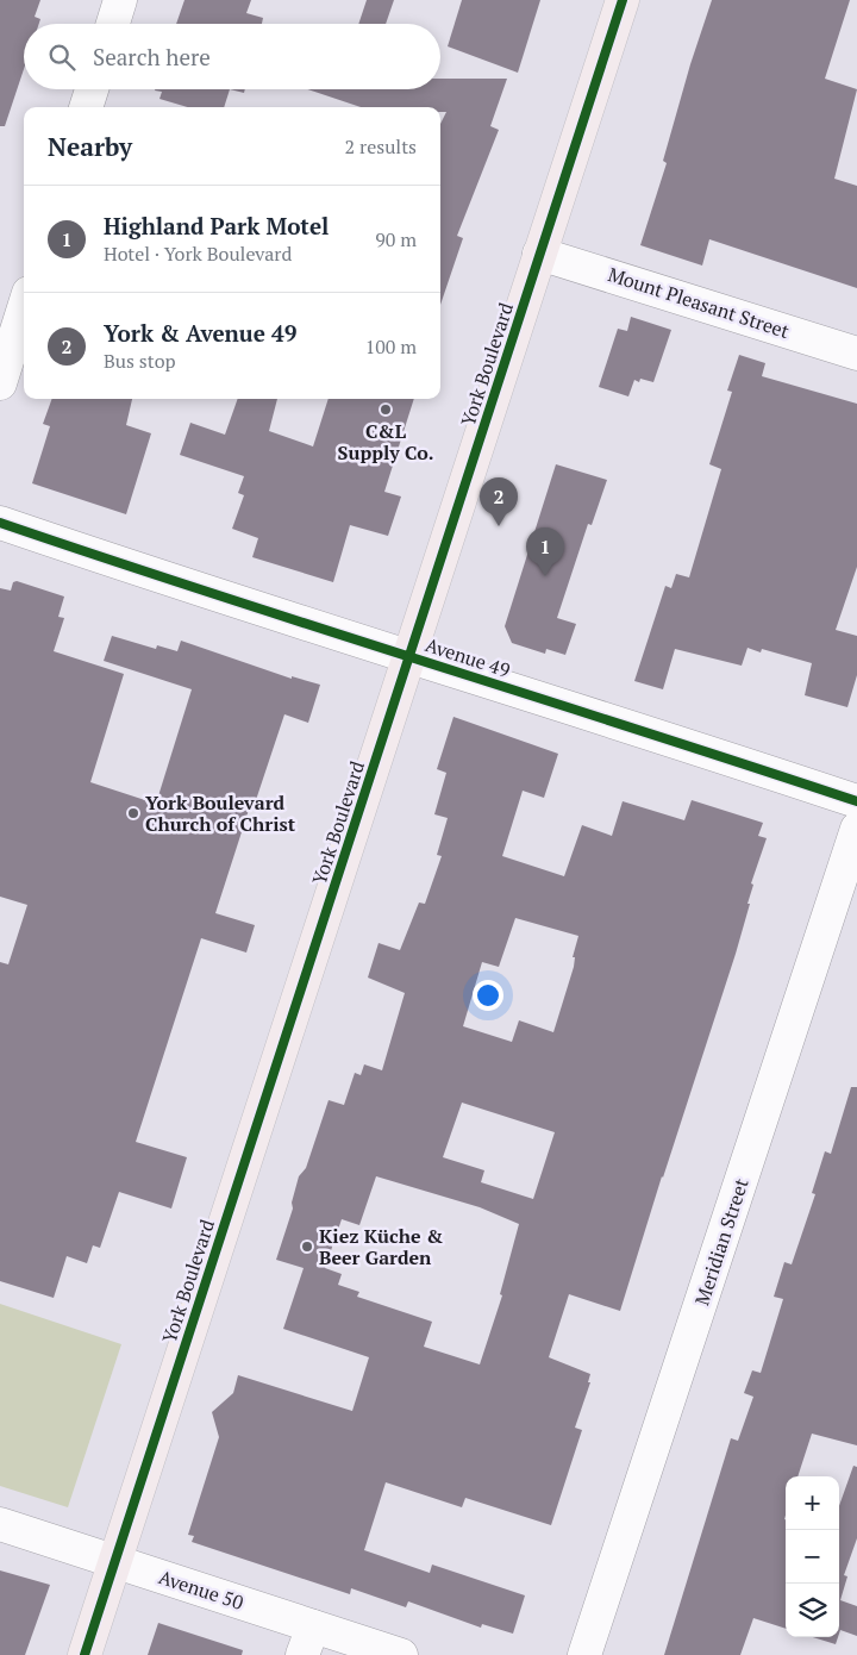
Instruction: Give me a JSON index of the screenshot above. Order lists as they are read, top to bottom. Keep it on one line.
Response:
{"streets":{"main road":["York Boulevard"],"street":["Mount Pleasant Street","Avenue 49","Meridian Street","Avenue 50"]},"crossings":[["Mount Pleasant Street","York Boulevard"],["York Boulevard","Avenue 49"],["York Boulevard","Avenue 50"]],"places":["C&L Supply Co.","York Boulevard Church of Christ","Kiez Küche & Beer Garden"],"page":{"search":"Search here","heading":["Nearby","2 results"],"list":[{"mark":"1","name":"Highland Park Motel","note":"Hotel · York Boulevard","value":"90 m"},{"mark":"2","name":"York & Avenue 49","note":"Bus stop","value":"100 m"}],"pins":["2","1"],"map_buttons":["+","−"]}}
